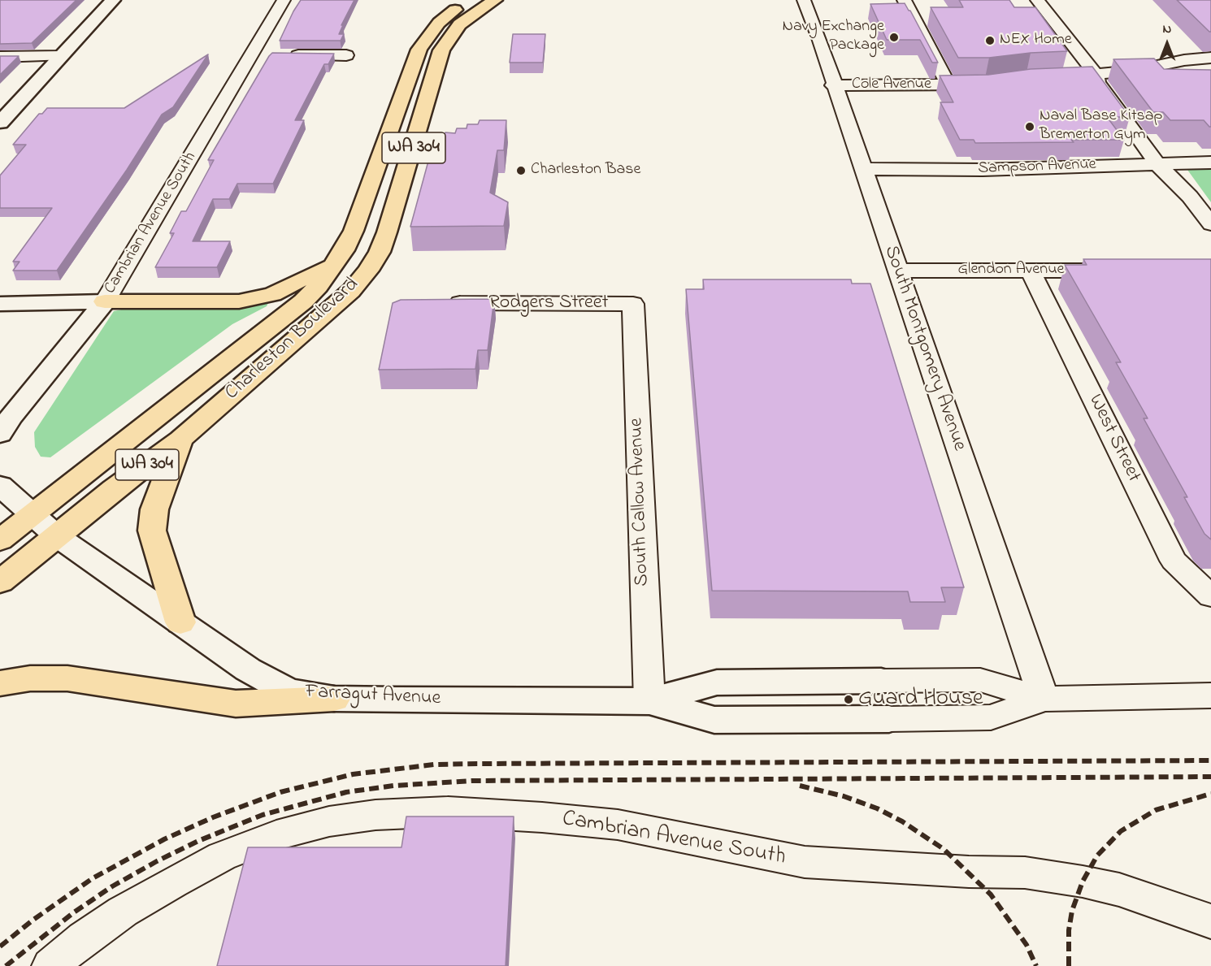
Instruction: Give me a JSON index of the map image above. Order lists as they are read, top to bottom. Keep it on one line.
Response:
{"streets":{"highway":["WA 304","Charleston Boulevard"],"street":["Cole Avenue","Sampson Avenue","Cambrian Avenue South","Glendon Avenue","Rodgers Street","South Montgomery Avenue","West Street","South Callow Avenue","Farragut Avenue"]},"crossings":[["Cole Avenue","South Montgomery Avenue"],["Sampson Avenue","South Montgomery Avenue"],["Glendon Avenue","South Montgomery Avenue"],["Glendon Avenue","West Street"],["Rodgers Street","South Callow Avenue"],["Charleston Boulevard","Farragut Avenue"],["South Montgomery Avenue","Farragut Avenue"],["South Callow Avenue","Farragut Avenue"]],"places":["Navy Exchange Package","NEX Home","Naval Base Kitsap Bremerton Gym","Charleston Base","Guard House"],"north":"top"}
